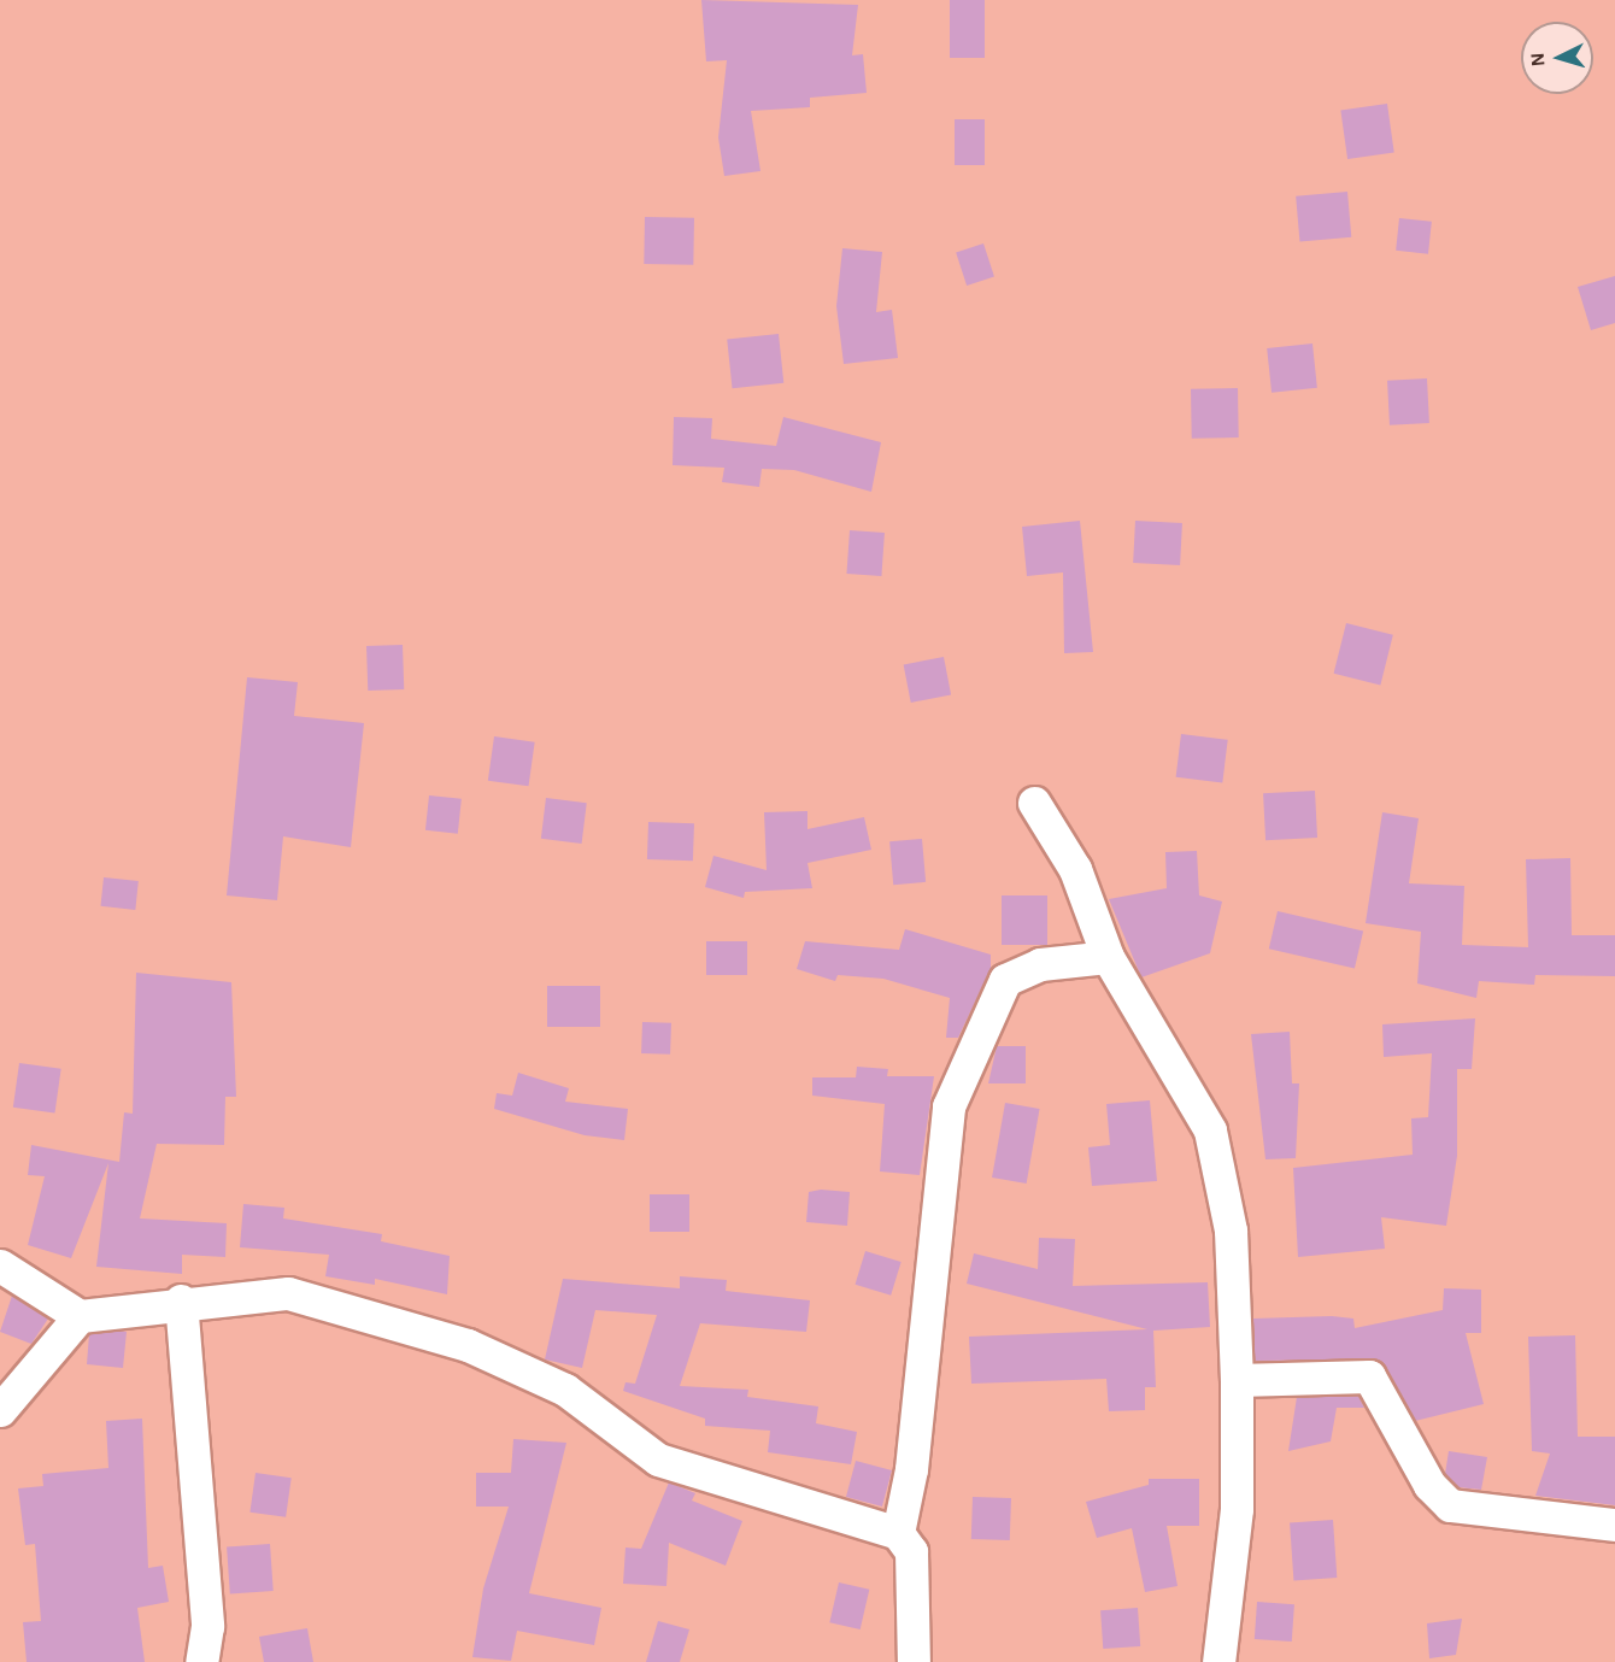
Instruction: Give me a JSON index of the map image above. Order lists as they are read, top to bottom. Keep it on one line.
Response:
{"north":"left"}
